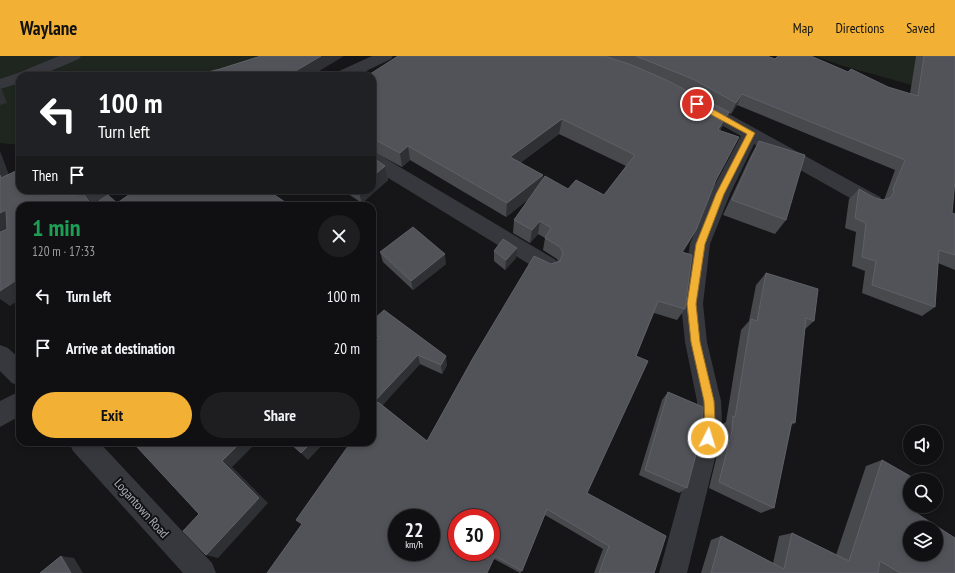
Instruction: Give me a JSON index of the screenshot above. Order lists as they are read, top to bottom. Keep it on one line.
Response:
{"streets":{"street":["Logantown Road"]},"page":{"header":"Waylane","nav":["Map","Directions","Saved"],"turn":["100 m","Turn left"],"then":"Then","heading":["1 min","120 m · 17:33"],"list":[{"name":"Turn left","value":"100 m"},{"name":"Arrive at destination","value":"20 m"}],"buttons":["Exit","Share"],"speed":"22 km/h","limit":"30"}}
